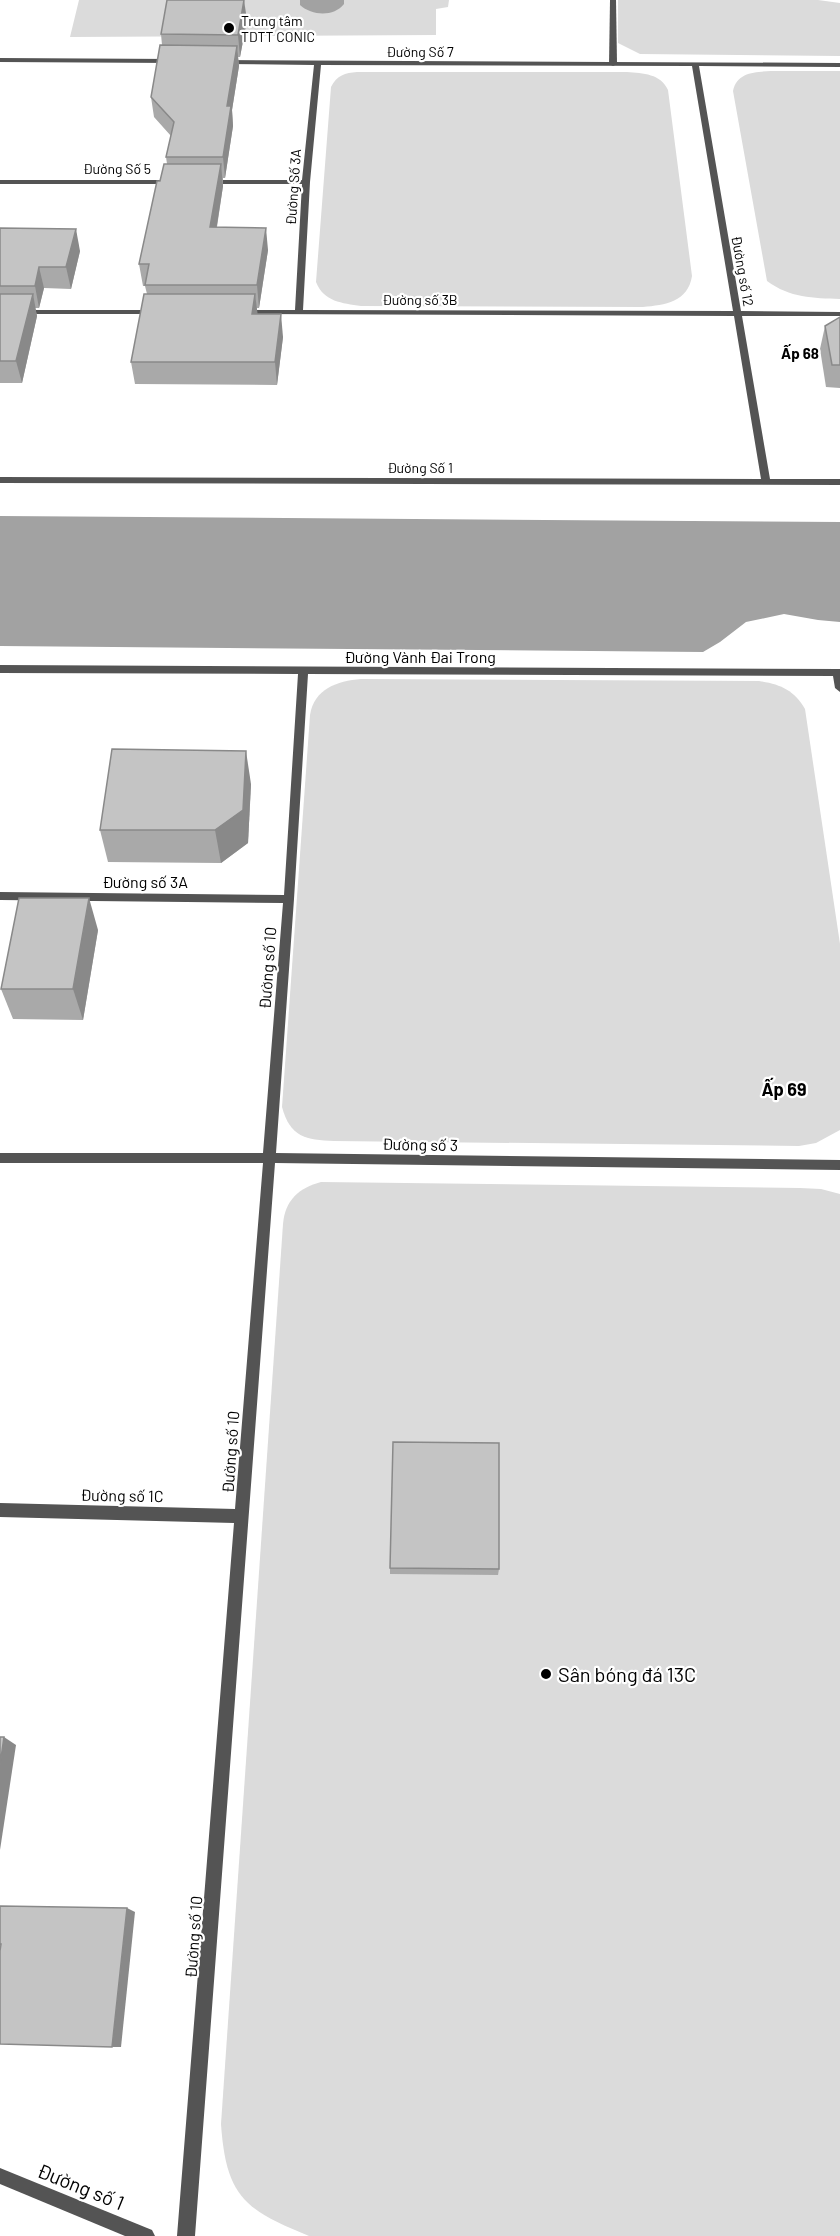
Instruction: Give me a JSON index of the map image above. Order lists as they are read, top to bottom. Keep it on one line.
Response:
{"streets":{"street":["Đường Số 7","Đường Số 5","Đường Số 3A","Đường số 12","Đường số 3B","Đường Số 1","Đường Vành Đai Trong","Đường số 3A","Đường số 10","Đường số 3","Đường số 1C","Đường số 1"]},"crossings":[["Đường Số 7","Đường Số 3A"],["Đường Số 7","Đường số 12"],["Đường Số 3A","Đường số 3B"],["Đường số 12","Đường số 3B"],["Đường số 12","Đường Số 1"],["Đường Vành Đai Trong","Đường số 10"],["Đường số 3A","Đường số 10"],["Đường số 10","Đường số 3"],["Đường số 10","Đường số 1C"]],"districts":["Ấp 68","Ấp 69"],"places":["Trung tâm TDTT CONIC","Sân bóng đá 13C"]}
